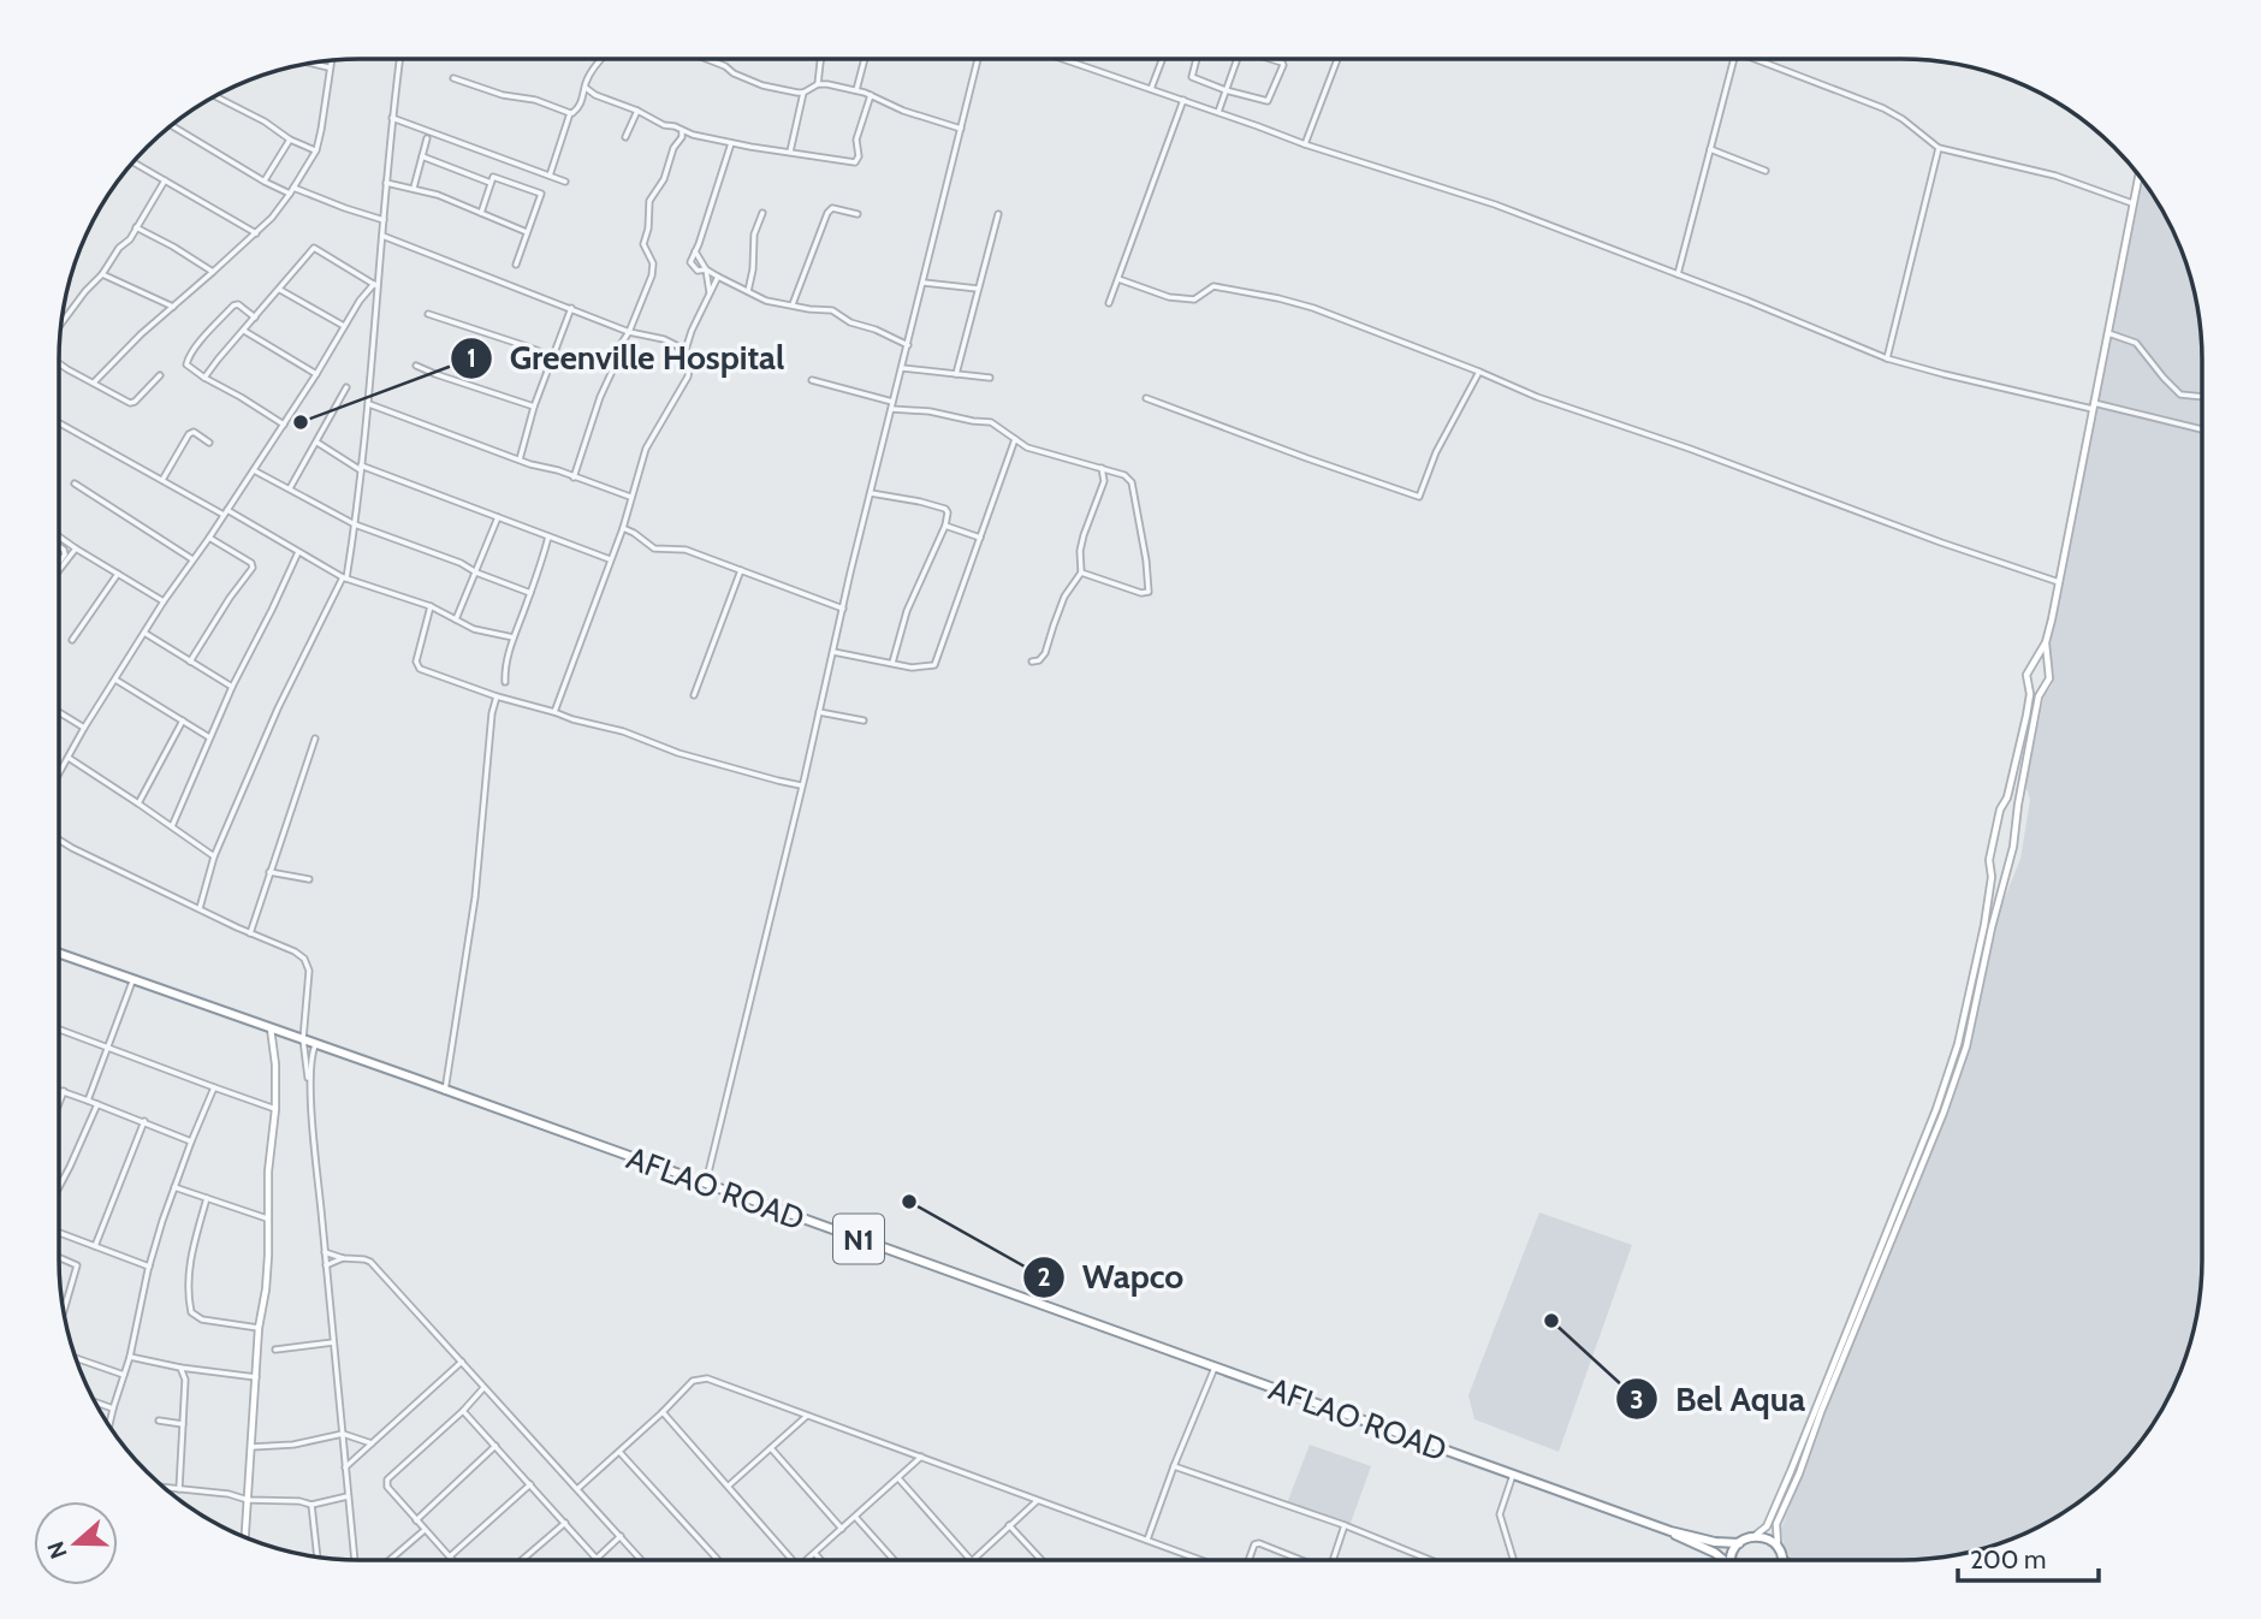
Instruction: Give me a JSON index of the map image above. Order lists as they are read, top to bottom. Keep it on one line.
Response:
{"streets":{"highway":["AFLAO ROAD","N1"]},"crossings":[["AFLAO ROAD","N1"]],"places":["Greenville Hospital","Wapco","Bel Aqua"],"scale_bar":"200 m","north":"left"}
